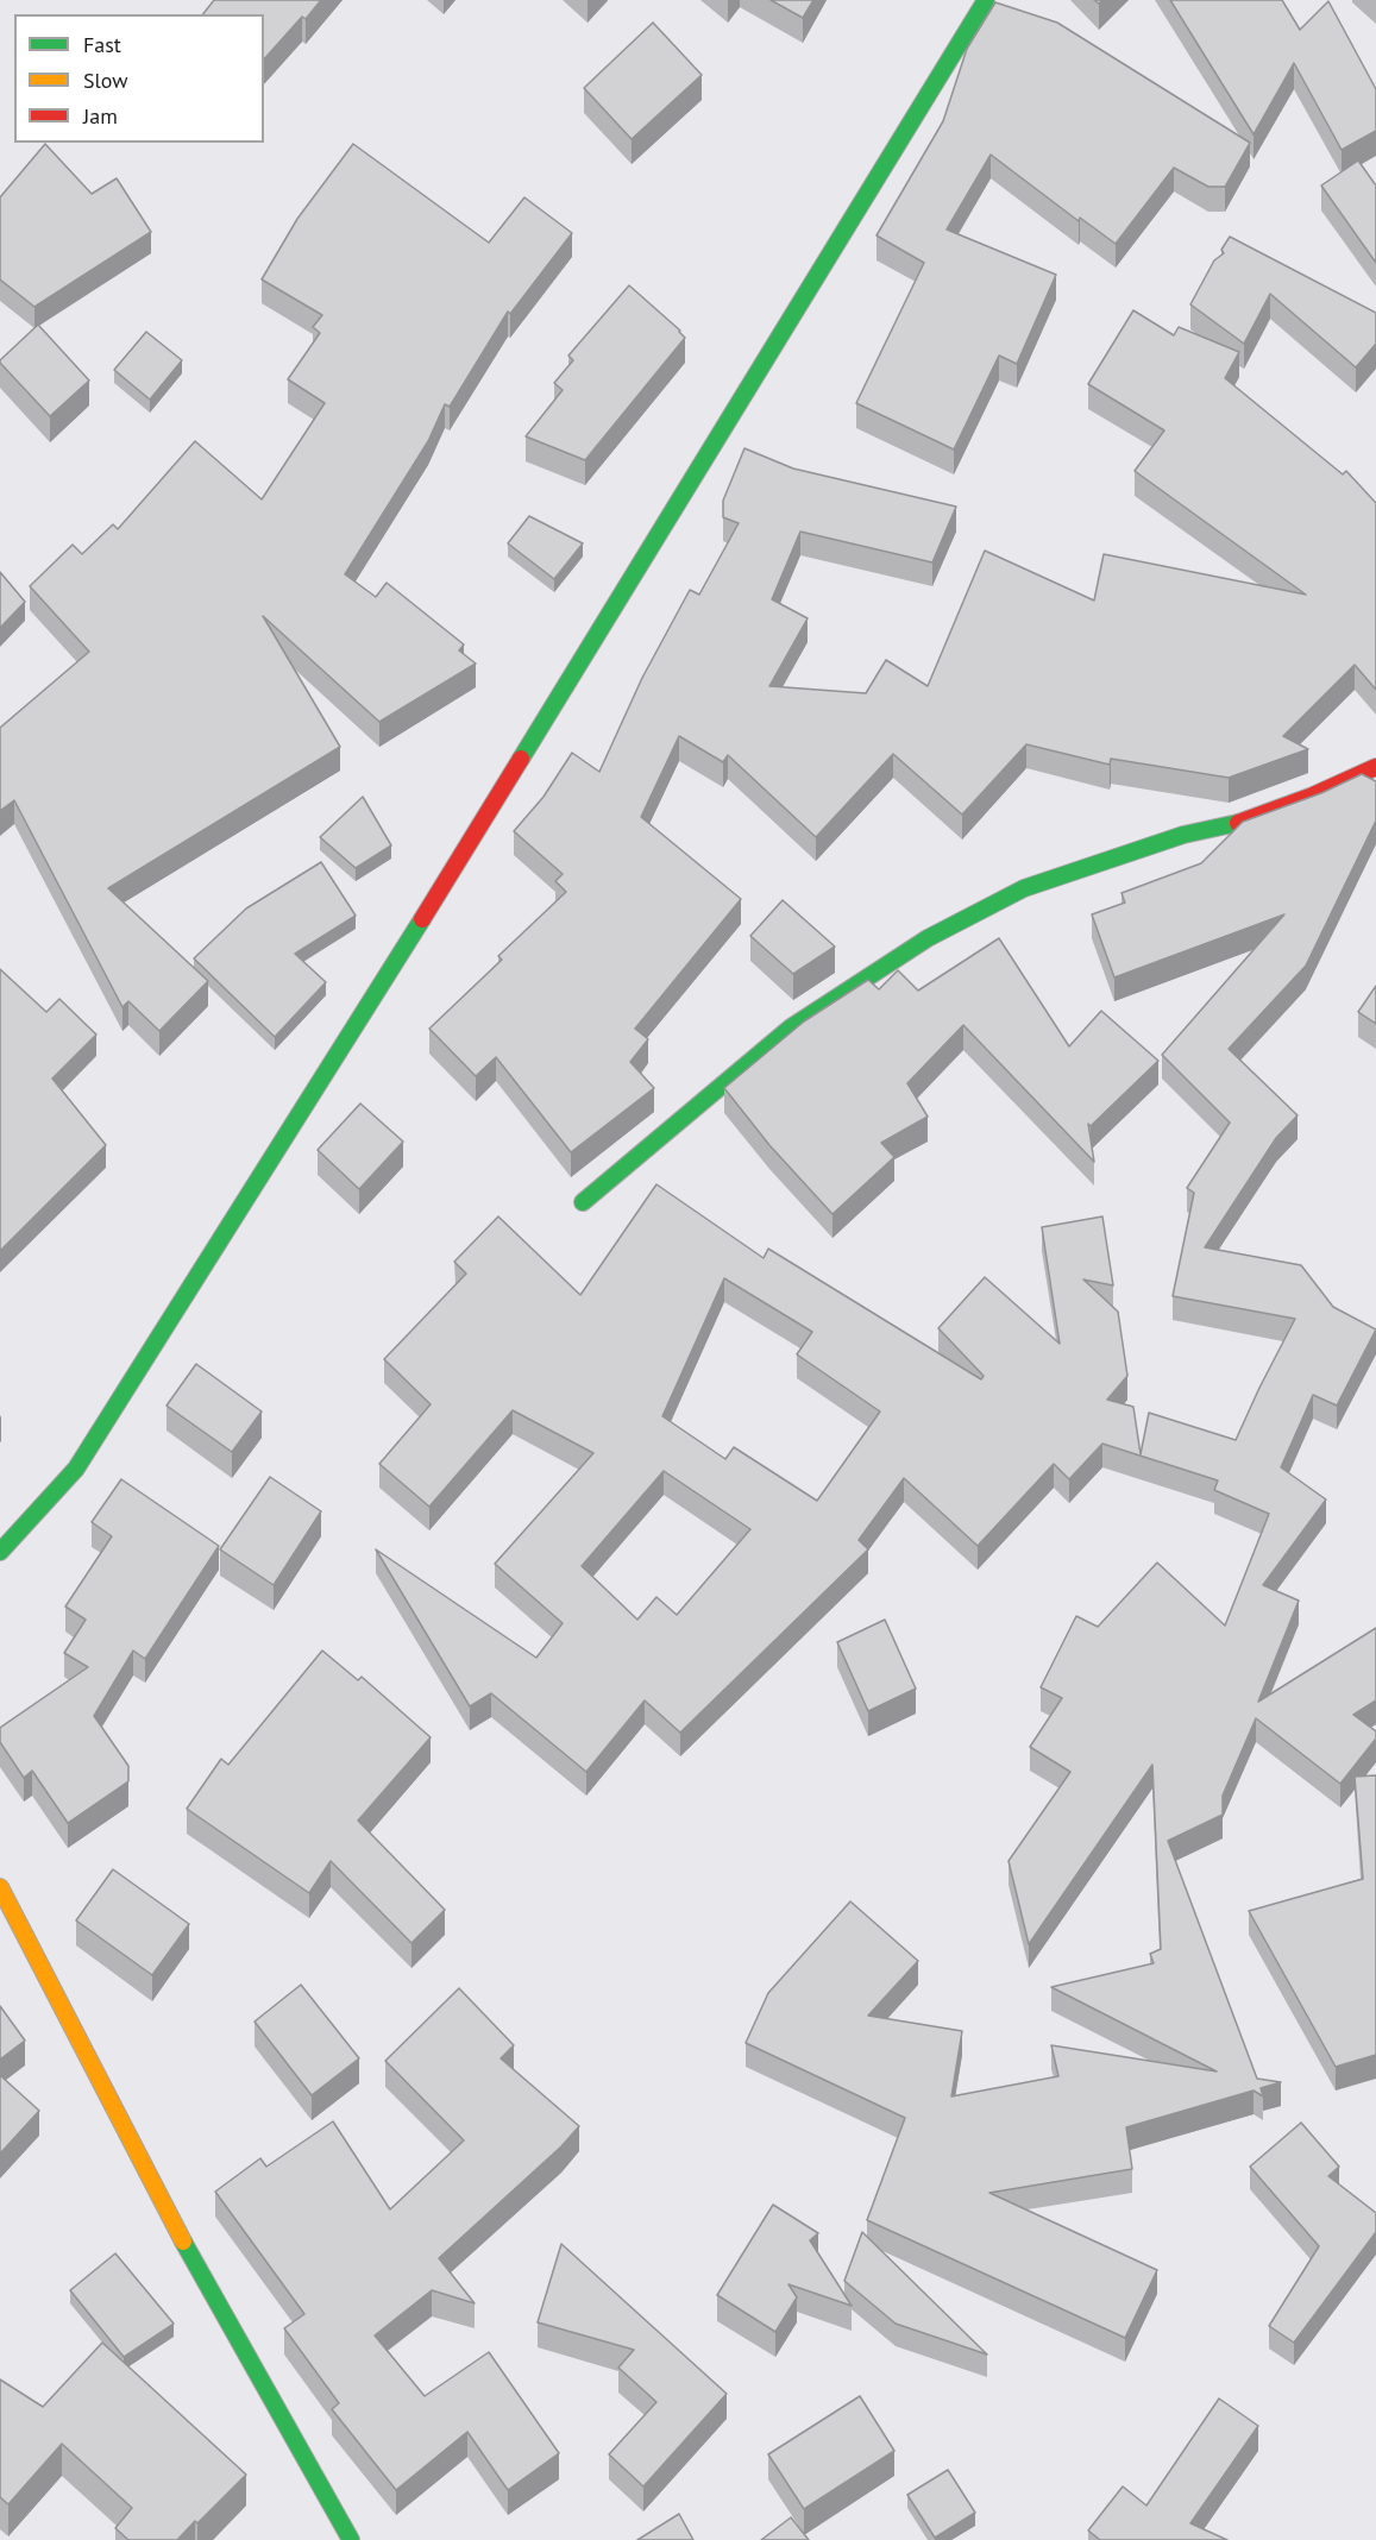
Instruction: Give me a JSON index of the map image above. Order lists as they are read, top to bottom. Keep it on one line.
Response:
{"legend":["Fast","Slow","Jam"]}
